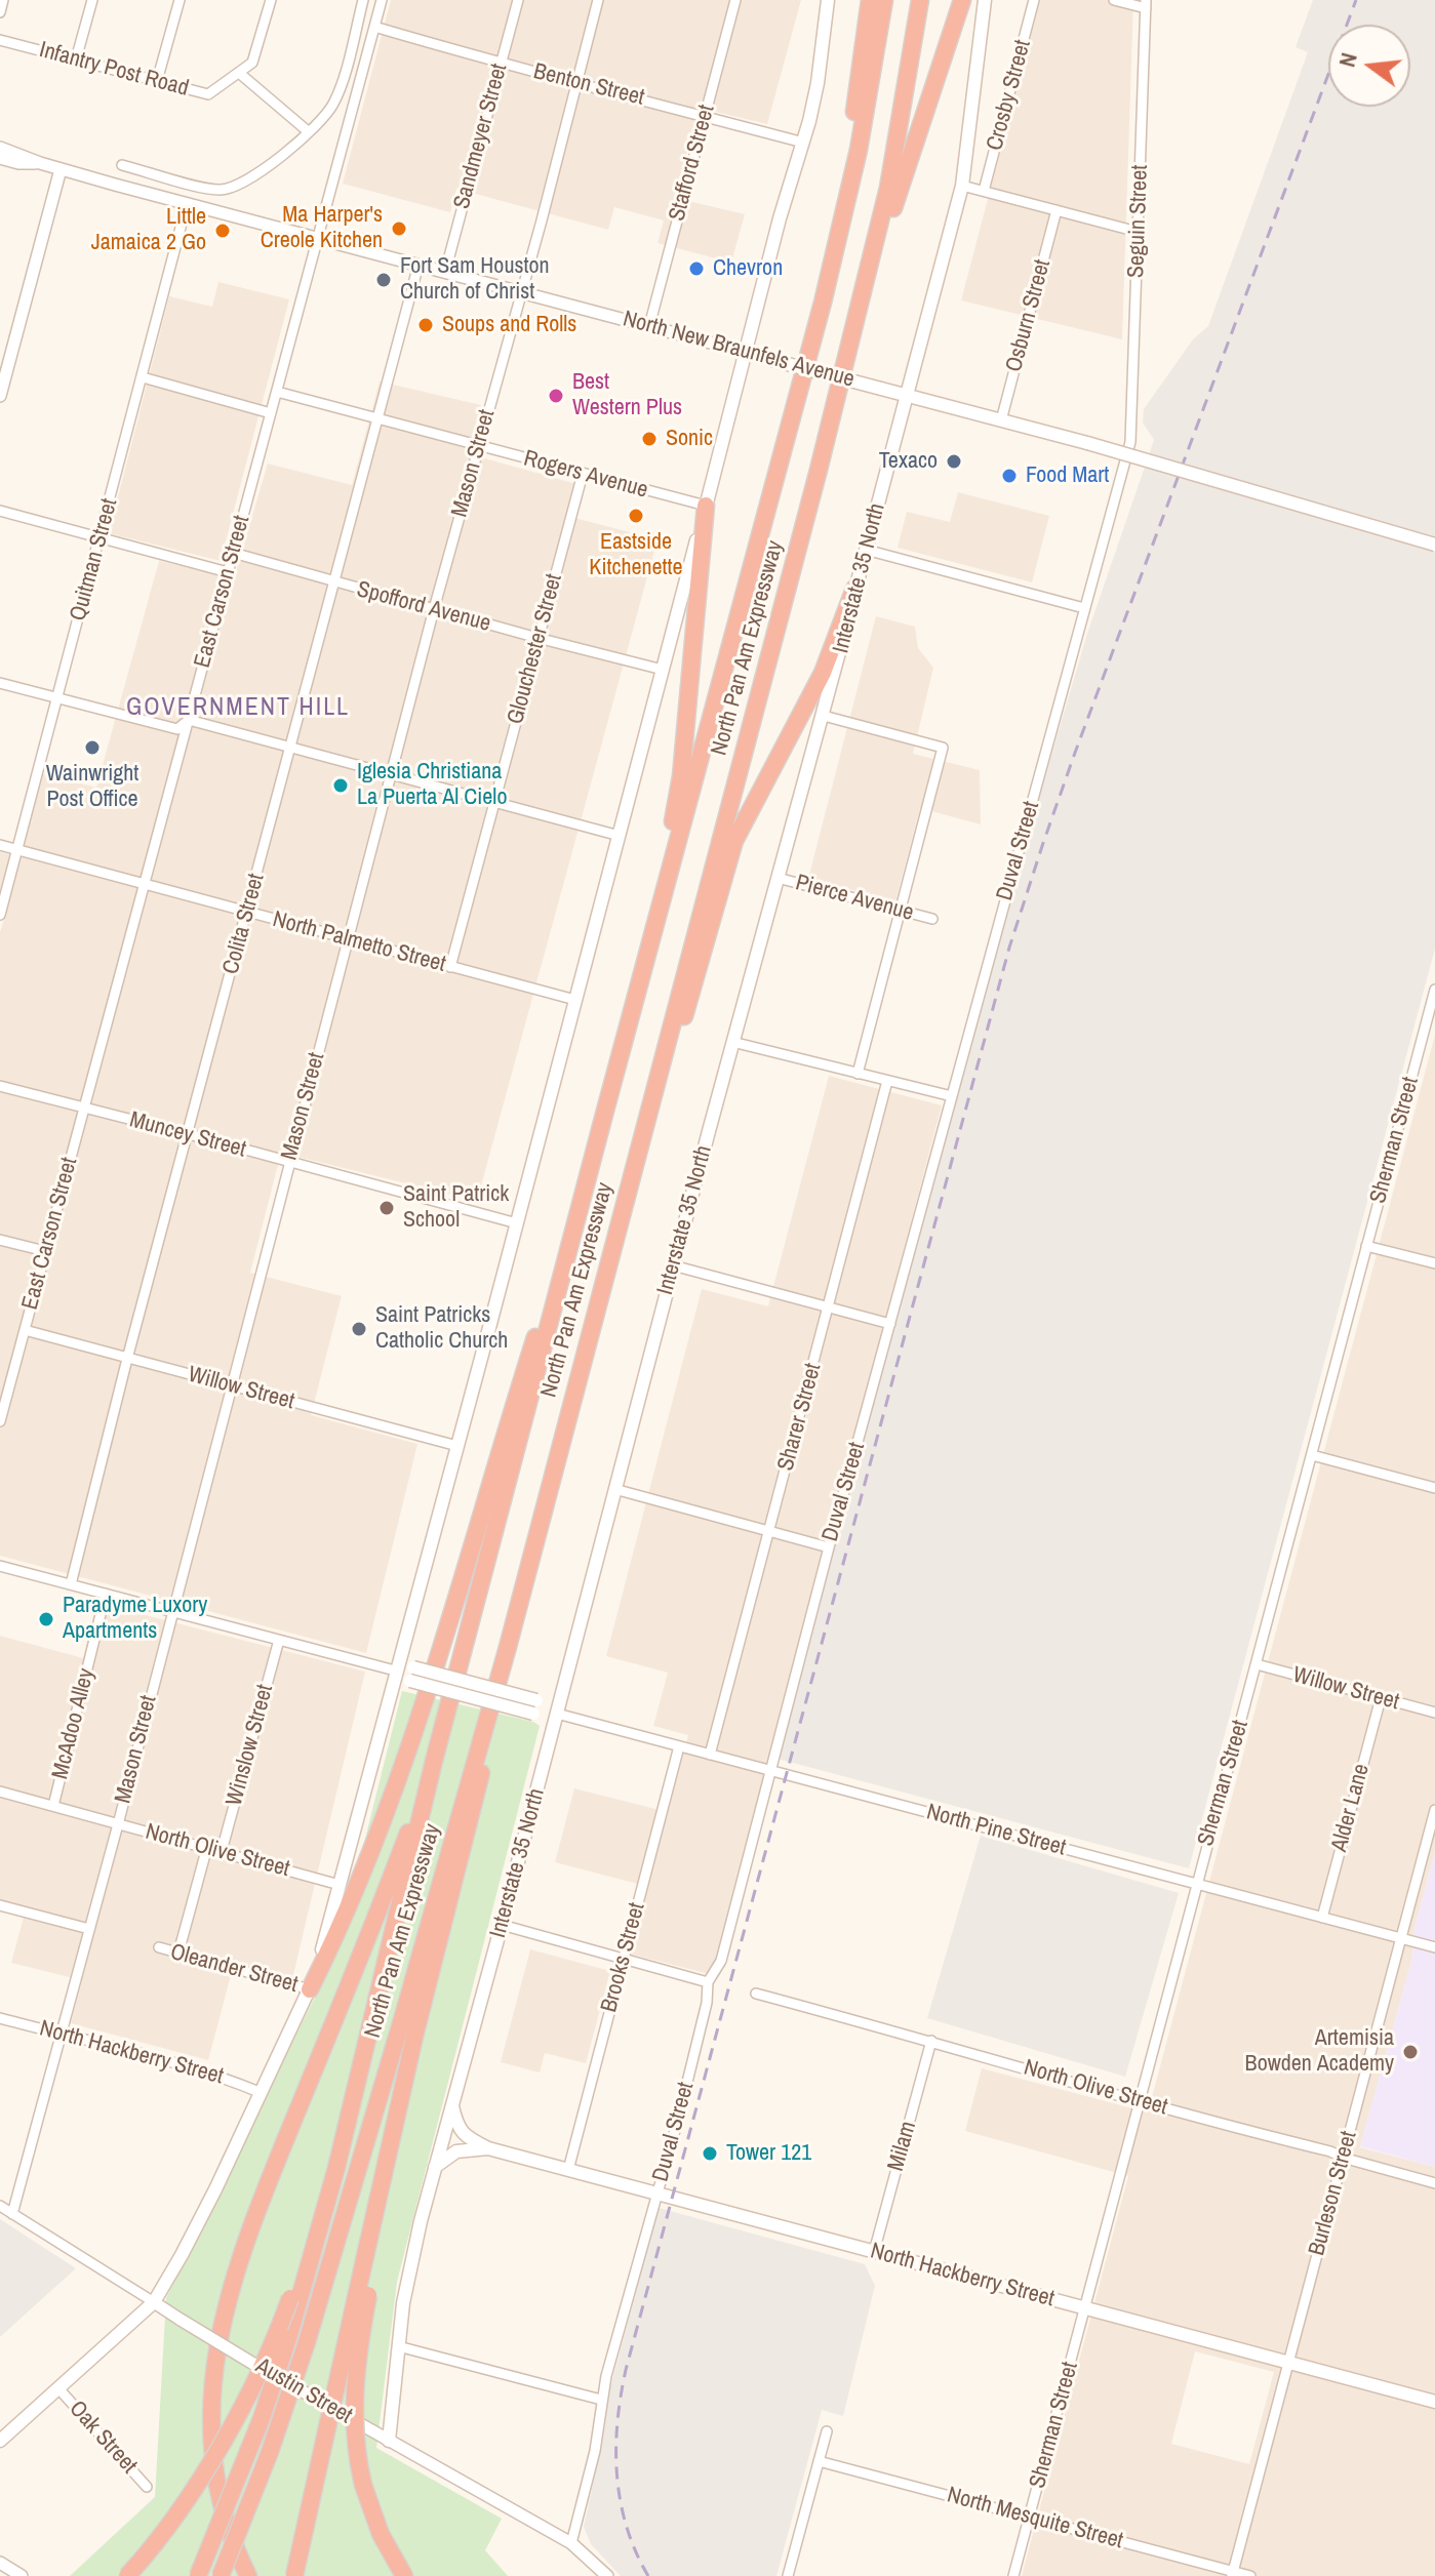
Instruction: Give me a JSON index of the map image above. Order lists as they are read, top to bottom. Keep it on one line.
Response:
{"streets":{"highway":["North Pan Am Expressway"],"main road":["North New Braunfels Avenue","Interstate 35 North","North Pine Street","North Hackberry Street"],"street":["Infantry Post Road","Benton Street","Crosby Street","Sandmeyer Street","Stafford Street","Seguin Street","Osburn Street","Mason Street","Rogers Avenue","Quitman Street","East Carson Street","Spofford Avenue","Glouchester Street","Duval Street","Pierce Avenue","Colita Street","North Palmetto Street","Muncey Street","Sherman Street","Willow Street","Sharer Street","McAdoo Alley","Winslow Street","Alder Lane","North Olive Street","Brooks Street","Oleander Street","Milam","Burleson Street","Austin Street","Oak Street","North Mesquite Street"]},"crossings":[["Benton Street","Sandmeyer Street"],["Benton Street","Stafford Street"],["Benton Street","Mason Street"],["Benton Street","East Carson Street"],["Sandmeyer Street","North New Braunfels Avenue"],["Stafford Street","North New Braunfels Avenue"],["Seguin Street","Duval Street"],["Osburn Street","North New Braunfels Avenue"],["North New Braunfels Avenue","Mason Street"],["North New Braunfels Avenue","Quitman Street"],["North New Braunfels Avenue","Interstate 35 North"],["North New Braunfels Avenue","East Carson Street"],["North New Braunfels Avenue","Colita Street"],["Mason Street","Rogers Avenue"],["Mason Street","Spofford Avenue"],["Mason Street","North Palmetto Street"],["Mason Street","Muncey Street"],["Mason Street","Willow Street"],["Mason Street","North Pine Street"],["Mason Street","North Olive Street"],["Mason Street","North Hackberry Street"],["Mason Street","Austin Street"],["Rogers Avenue","East Carson Street"],["Rogers Avenue","Glouchester Street"],["Rogers Avenue","Colita Street"],["Quitman Street","North Palmetto Street"],["Interstate 35 North","Pierce Avenue"],["Interstate 35 North","North Pine Street"],["Interstate 35 North","North Hackberry Street"],["Interstate 35 North","Austin Street"],["East Carson Street","Spofford Avenue"],["East Carson Street","North Palmetto Street"],["East Carson Street","Muncey Street"],["East Carson Street","Willow Street"],["Spofford Avenue","Glouchester Street"],["Spofford Avenue","Colita Street"],["Glouchester Street","North Palmetto Street"],["Duval Street","North Pine Street"],["Duval Street","North Hackberry Street"],["Duval Street","Austin Street"],["Colita Street","North Palmetto Street"],["Colita Street","Muncey Street"],["Colita Street","Willow Street"],["Colita Street","North Pine Street"],["Sherman Street","Willow Street"],["Sherman Street","North Pine Street"],["Sherman Street","North Olive Street"],["Sherman Street","North Hackberry Street"],["Sherman Street","North Mesquite Street"],["Willow Street","Alder Lane"],["Sharer Street","North Pine Street"],["McAdoo Alley","North Pine Street"],["McAdoo Alley","North Olive Street"],["Winslow Street","North Pine Street"],["Winslow Street","North Olive Street"],["Alder Lane","North Pine Street"],["North Pine Street","Brooks Street"],["North Pine Street","Burleson Street"],["North Olive Street","Milam"],["North Olive Street","Burleson Street"],["Brooks Street","North Hackberry Street"],["North Hackberry Street","Milam"],["North Hackberry Street","Burleson Street"],["Burleson Street","North Mesquite Street"]],"districts":["GOVERNMENT HILL"],"places":["Ma Harper's Creole Kitchen","Little Jamaica 2 Go","Chevron","Fort Sam Houston Church of Christ","Soups and Rolls","Best Western Plus","Sonic","Texaco","Food Mart","Eastside Kitchenette","Wainwright Post Office","Iglesia Christiana La Puerta Al Cielo","Saint Patrick School","Saint Patricks Catholic Church","Paradyme Luxory Apartments","Artemisia Bowden Academy","Tower 121"],"north":"left"}
